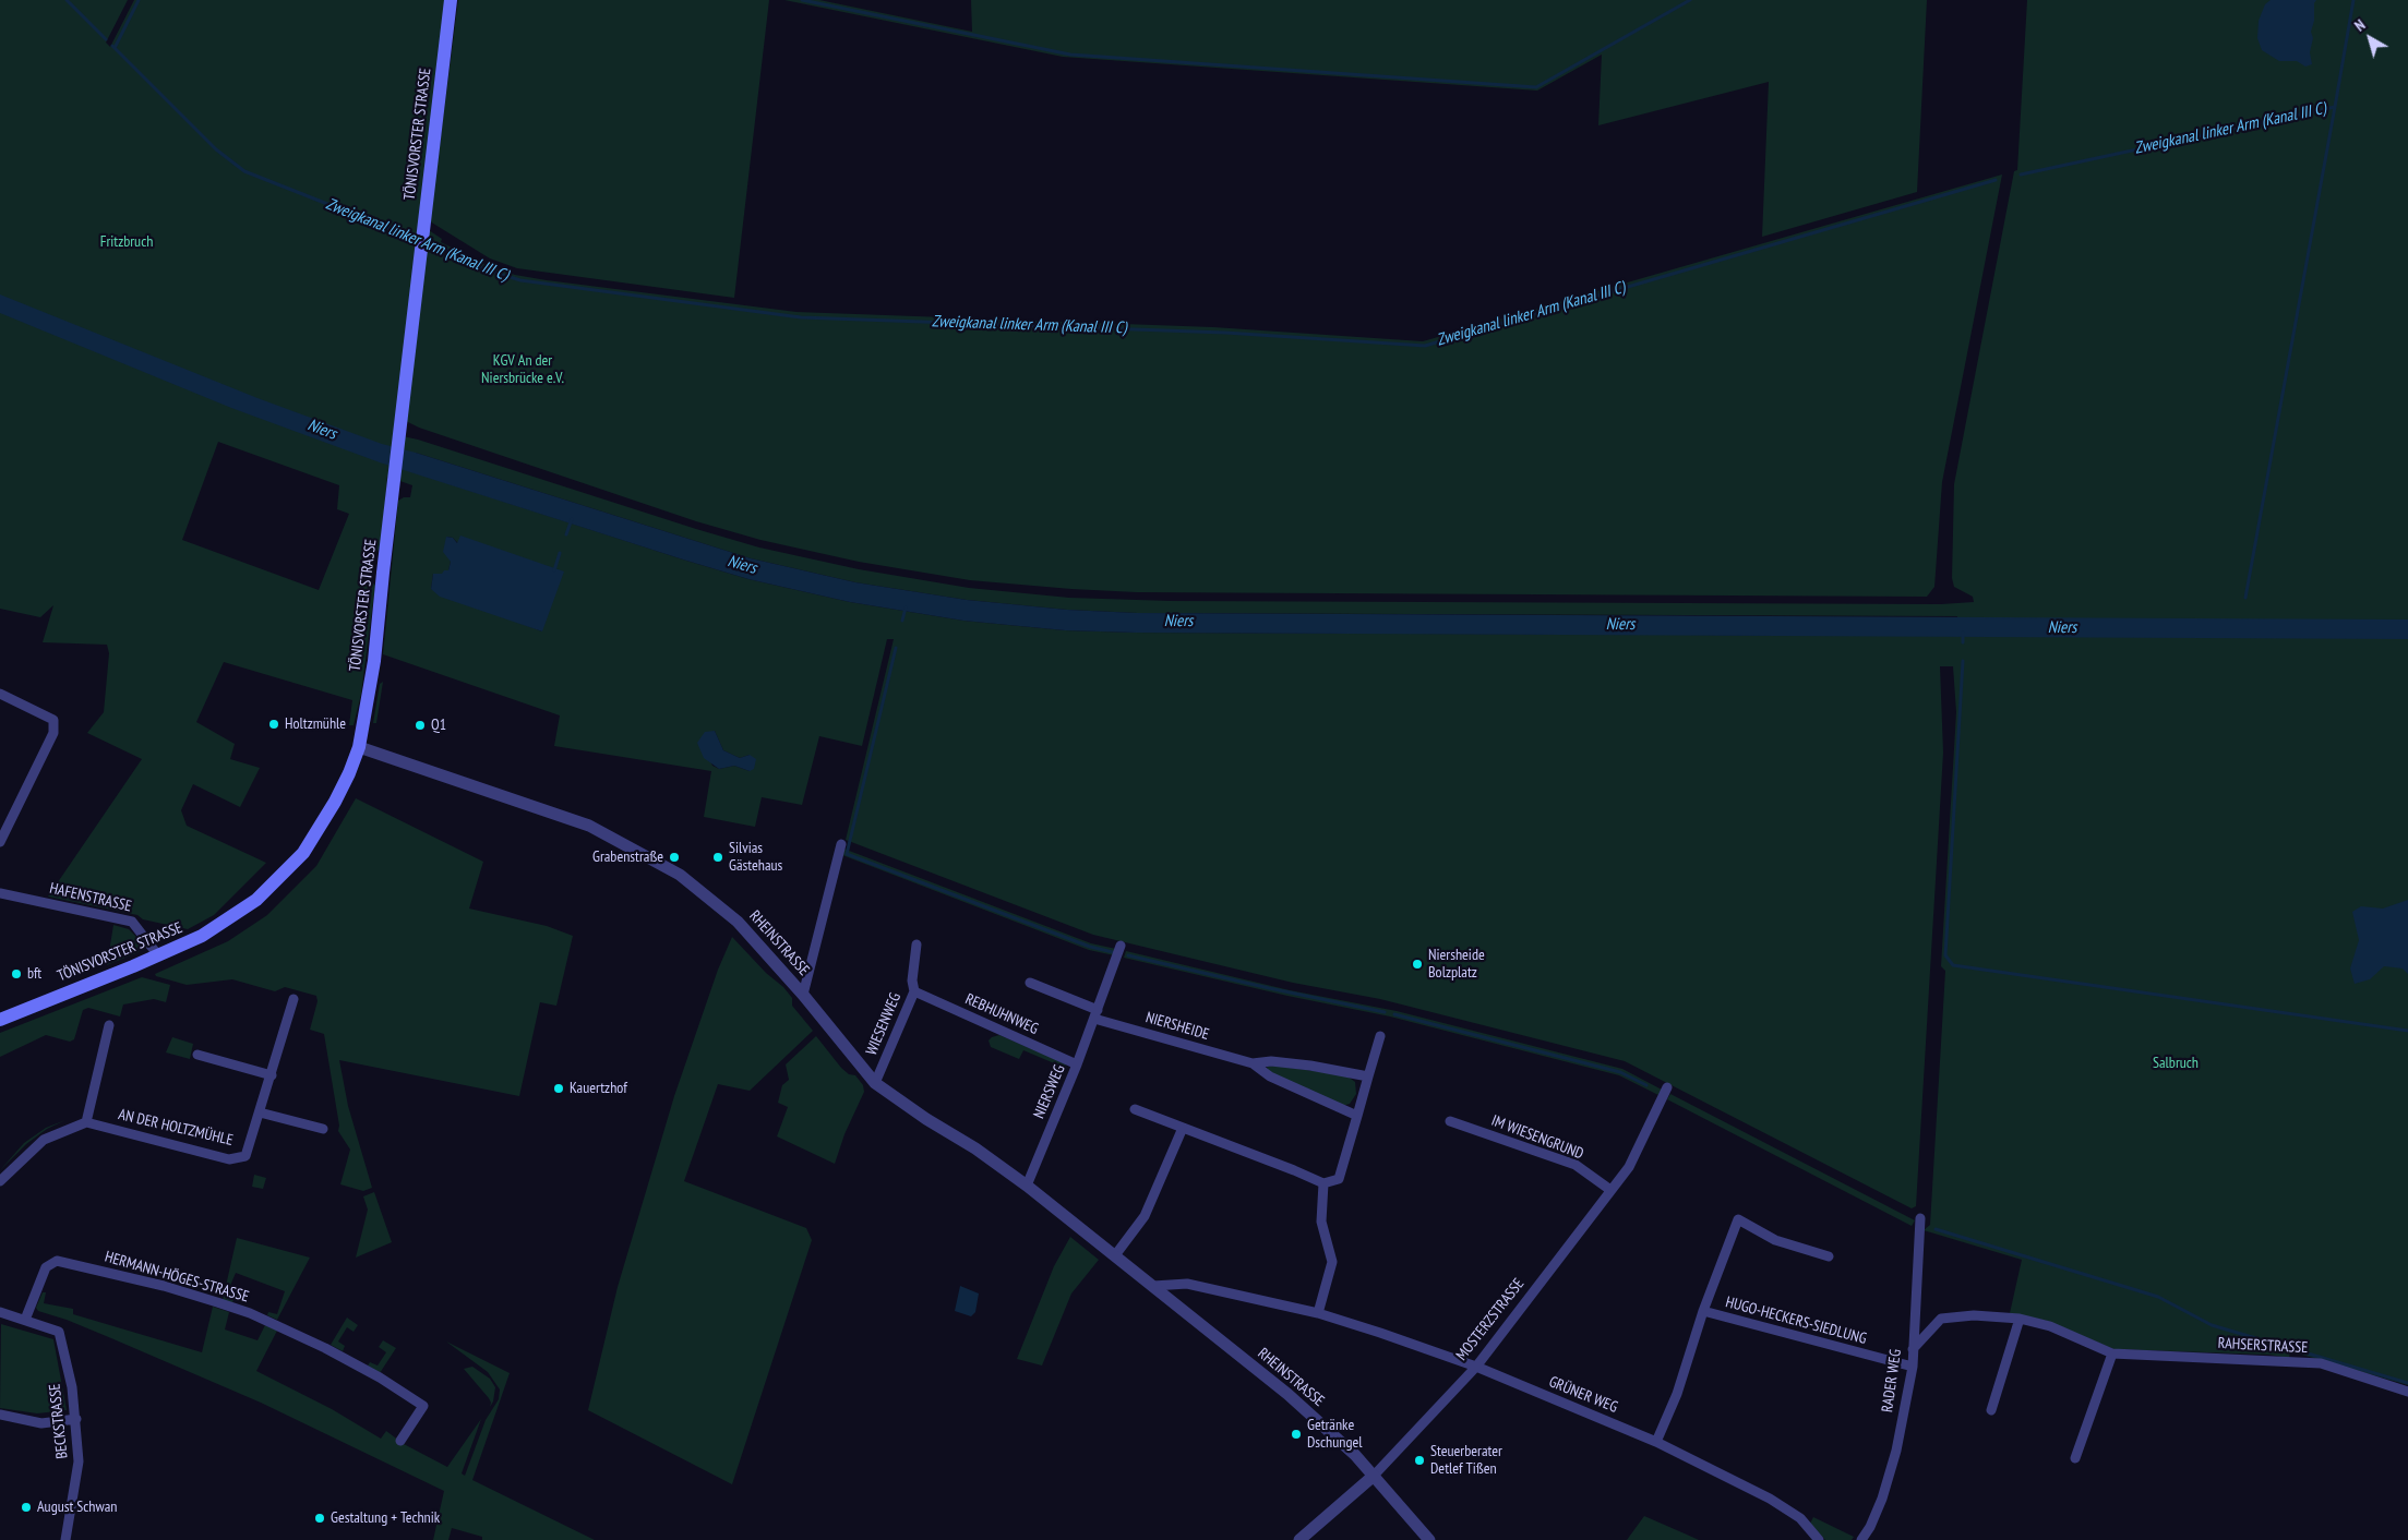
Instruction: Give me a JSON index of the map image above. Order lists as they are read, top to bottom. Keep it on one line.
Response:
{"streets":{"main road":["TÖNISVORSTER STRASSE"],"street":["HAFENSTRASSE","RHEINSTRASSE","REBHUHNWEG","WIESENWEG","NIERSHEIDE","NIERSWEG","AN DER HOLTZMÜHLE","IM WIESENGRUND","HERMANN-HÖGES-STRASSE","MOSTERZSTRASSE","HUGO-HECKERS-SIEDLUNG","RAHSERSTRASSE","RADER WEG","GRÜNER WEG","BECKSTRASSE"]},"crossings":[["TÖNISVORSTER STRASSE","HAFENSTRASSE"],["TÖNISVORSTER STRASSE","RHEINSTRASSE"],["RHEINSTRASSE","WIESENWEG"],["RHEINSTRASSE","NIERSWEG"],["RHEINSTRASSE","MOSTERZSTRASSE"],["RHEINSTRASSE","GRÜNER WEG"],["REBHUHNWEG","WIESENWEG"],["REBHUHNWEG","NIERSWEG"],["NIERSHEIDE","NIERSWEG"],["IM WIESENGRUND","MOSTERZSTRASSE"],["HERMANN-HÖGES-STRASSE","BECKSTRASSE"],["MOSTERZSTRASSE","GRÜNER WEG"],["HUGO-HECKERS-SIEDLUNG","RADER WEG"],["HUGO-HECKERS-SIEDLUNG","GRÜNER WEG"],["RAHSERSTRASSE","RADER WEG"]],"water":["Zweigkanal linker Arm (Kanal III C)","Niers"],"parks":["Fritzbruch","KGV An der Niersbrücke e.V.","Salbruch"],"places":["Holtzmühle","Q1","Grabenstraße","Silvias Gästehaus","Niersheide Bolzplatz","bft","Kauertzhof","Getränke Dschungel","Steuerberater Detlef Tißen","August Schwan","Gestaltung + Technik"],"north":"top left"}
